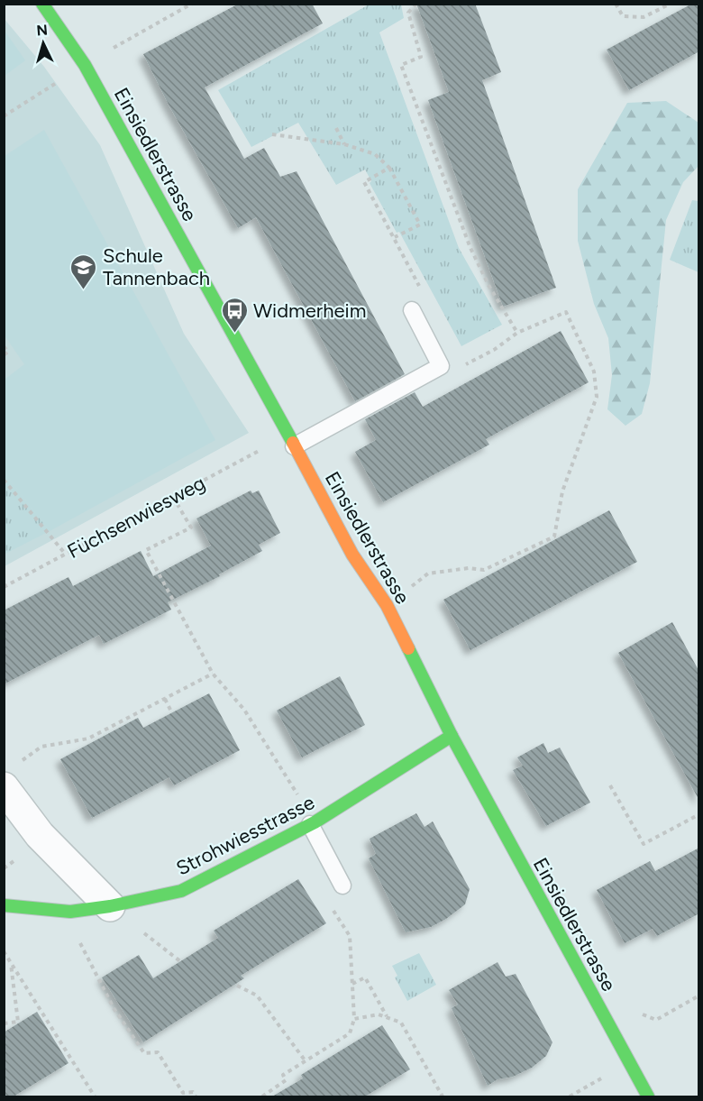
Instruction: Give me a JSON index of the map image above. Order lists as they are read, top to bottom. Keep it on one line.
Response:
{"streets":{"main road":["Einsiedlerstrasse","Strohwiesstrasse"],"path":["Füchsenwiesweg"]},"crossings":[["Einsiedlerstrasse","Strohwiesstrasse"]],"places":{"school or university":["Schule Tannenbach"],"bus stop":["Widmerheim"]},"north":"top"}
